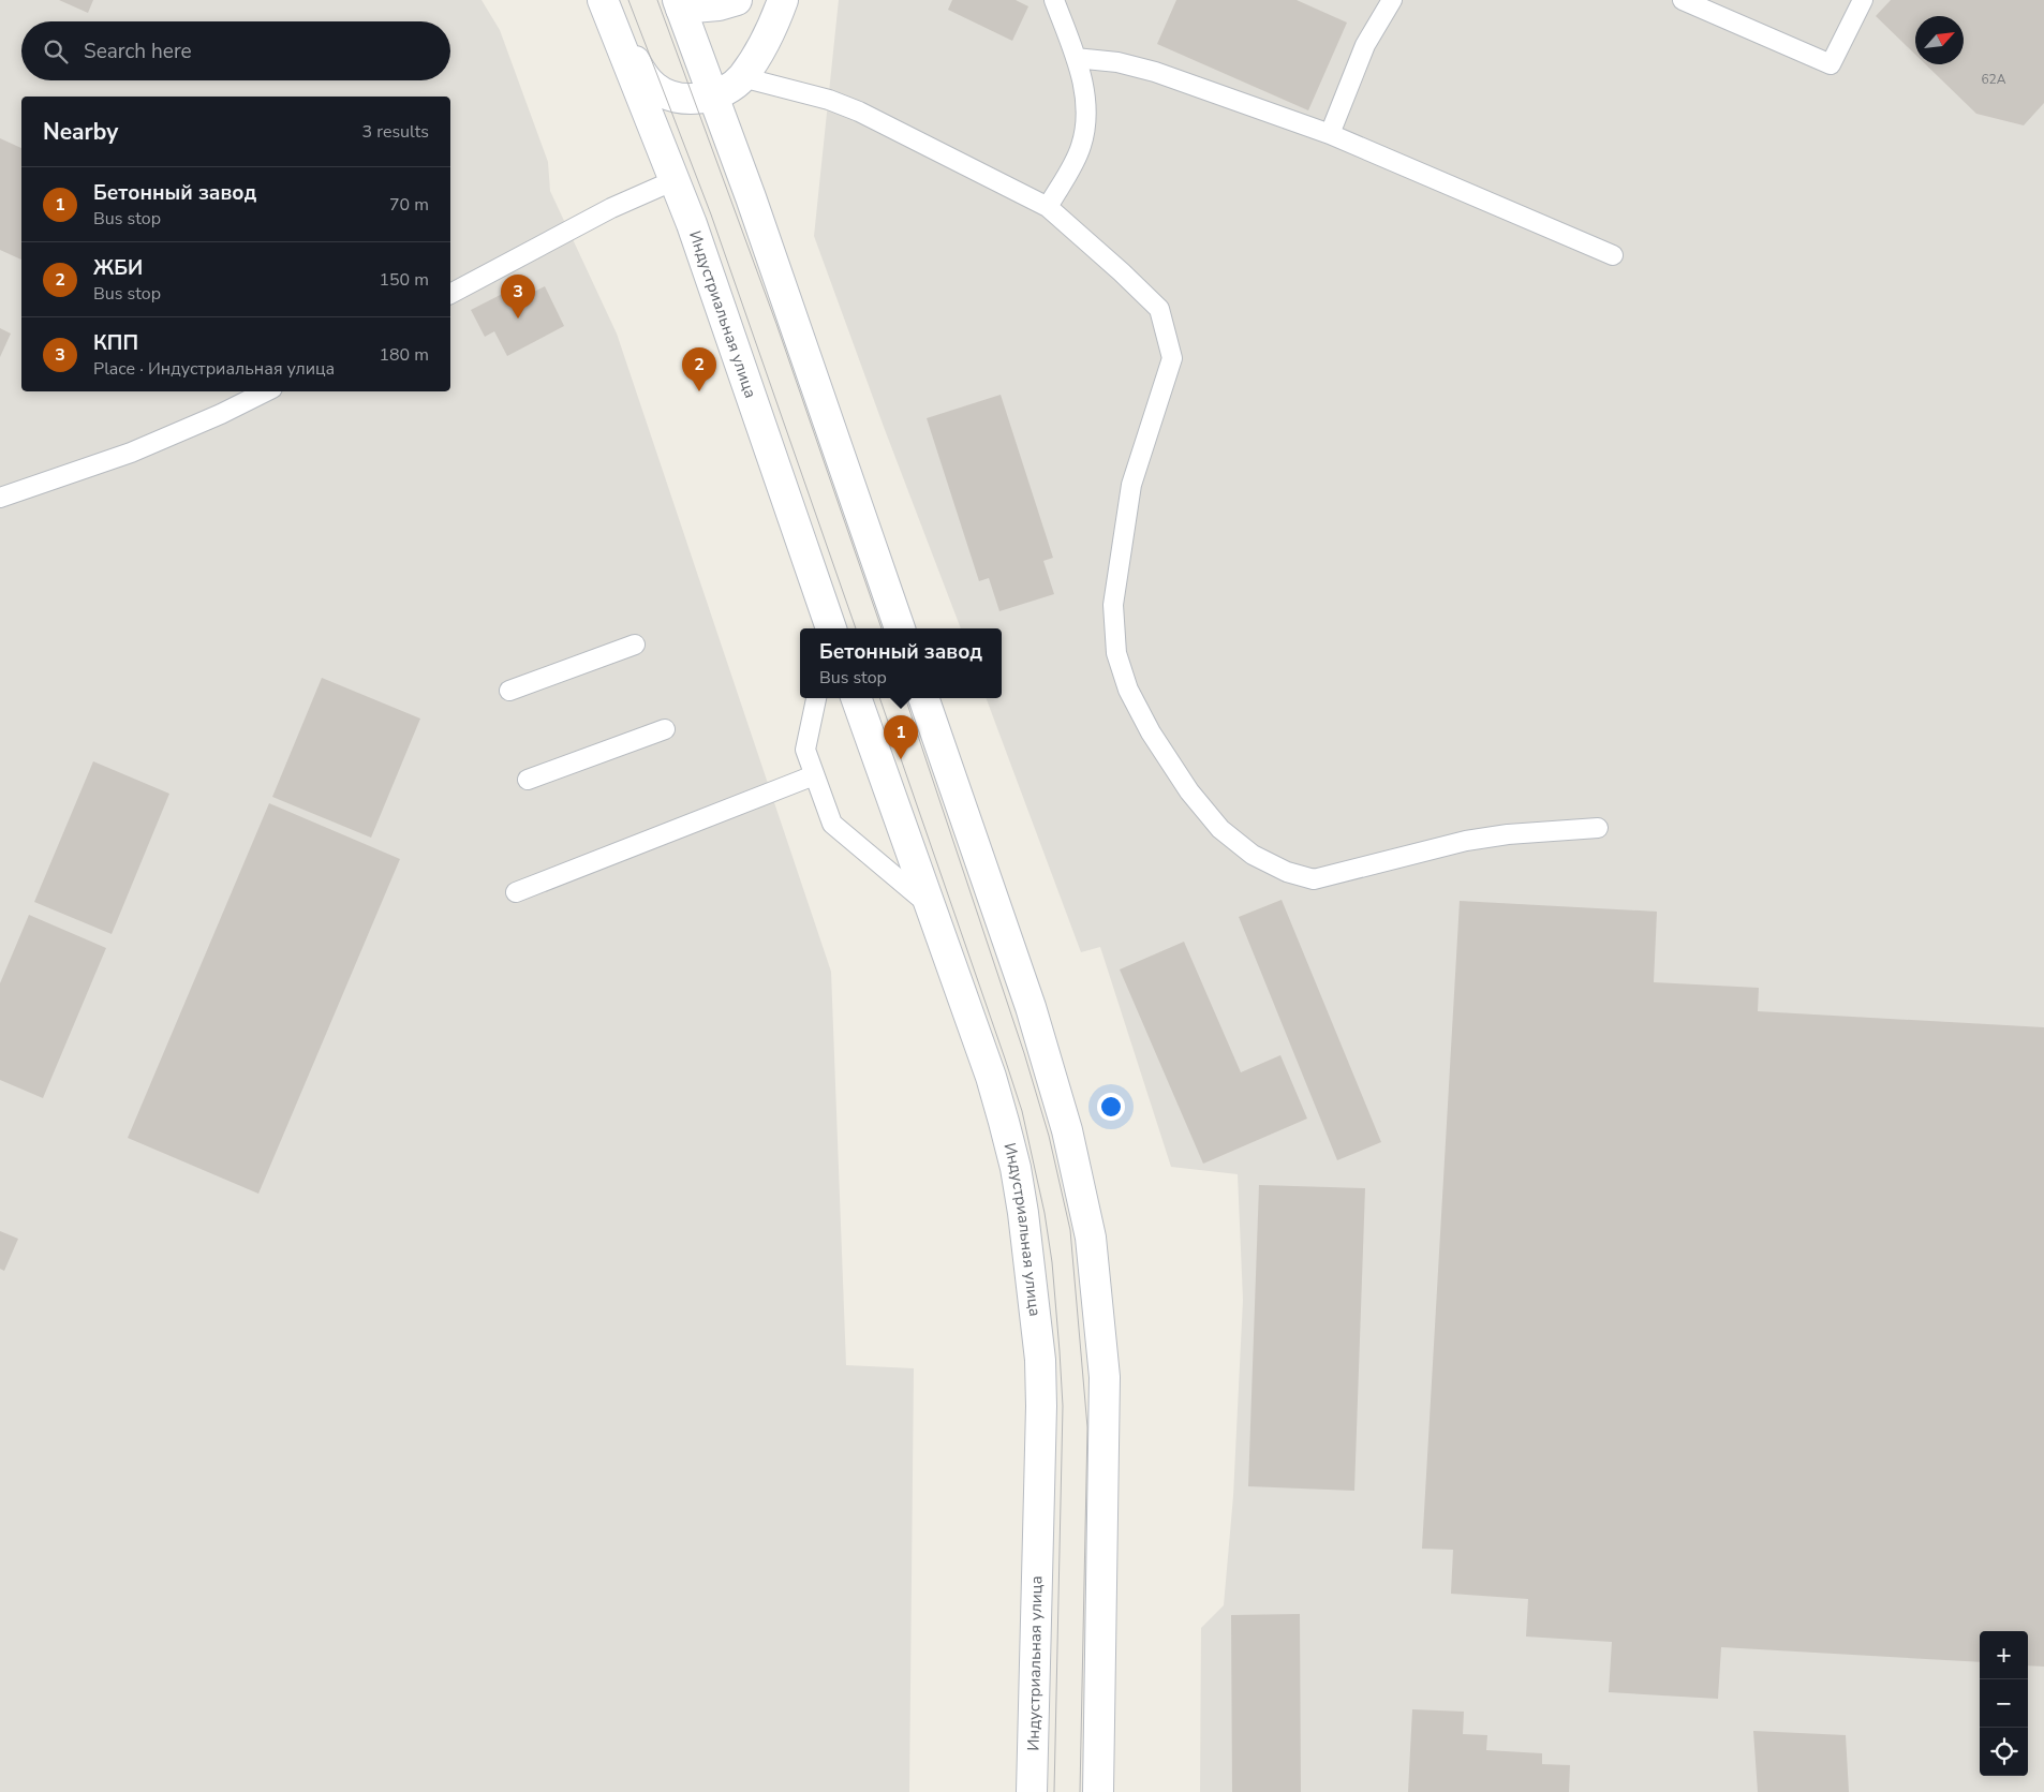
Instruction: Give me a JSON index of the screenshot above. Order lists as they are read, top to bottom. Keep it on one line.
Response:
{"streets":{"main road":["Индустриальная улица"]},"house_numbers":["62А"],"north":"top right","page":{"search":"Search here","heading":["Nearby","3 results"],"list":[{"mark":"1","name":"Бетонный завод","note":"Bus stop","value":"70 m"},{"mark":"2","name":"ЖБИ","note":"Bus stop","value":"150 m"},{"mark":"3","name":"КПП","note":"Place · Индустриальная улица","value":"180 m"}],"pins":["3","2","1"],"popup":["Бетонный завод","Bus stop"],"map_buttons":["+","−"]}}
